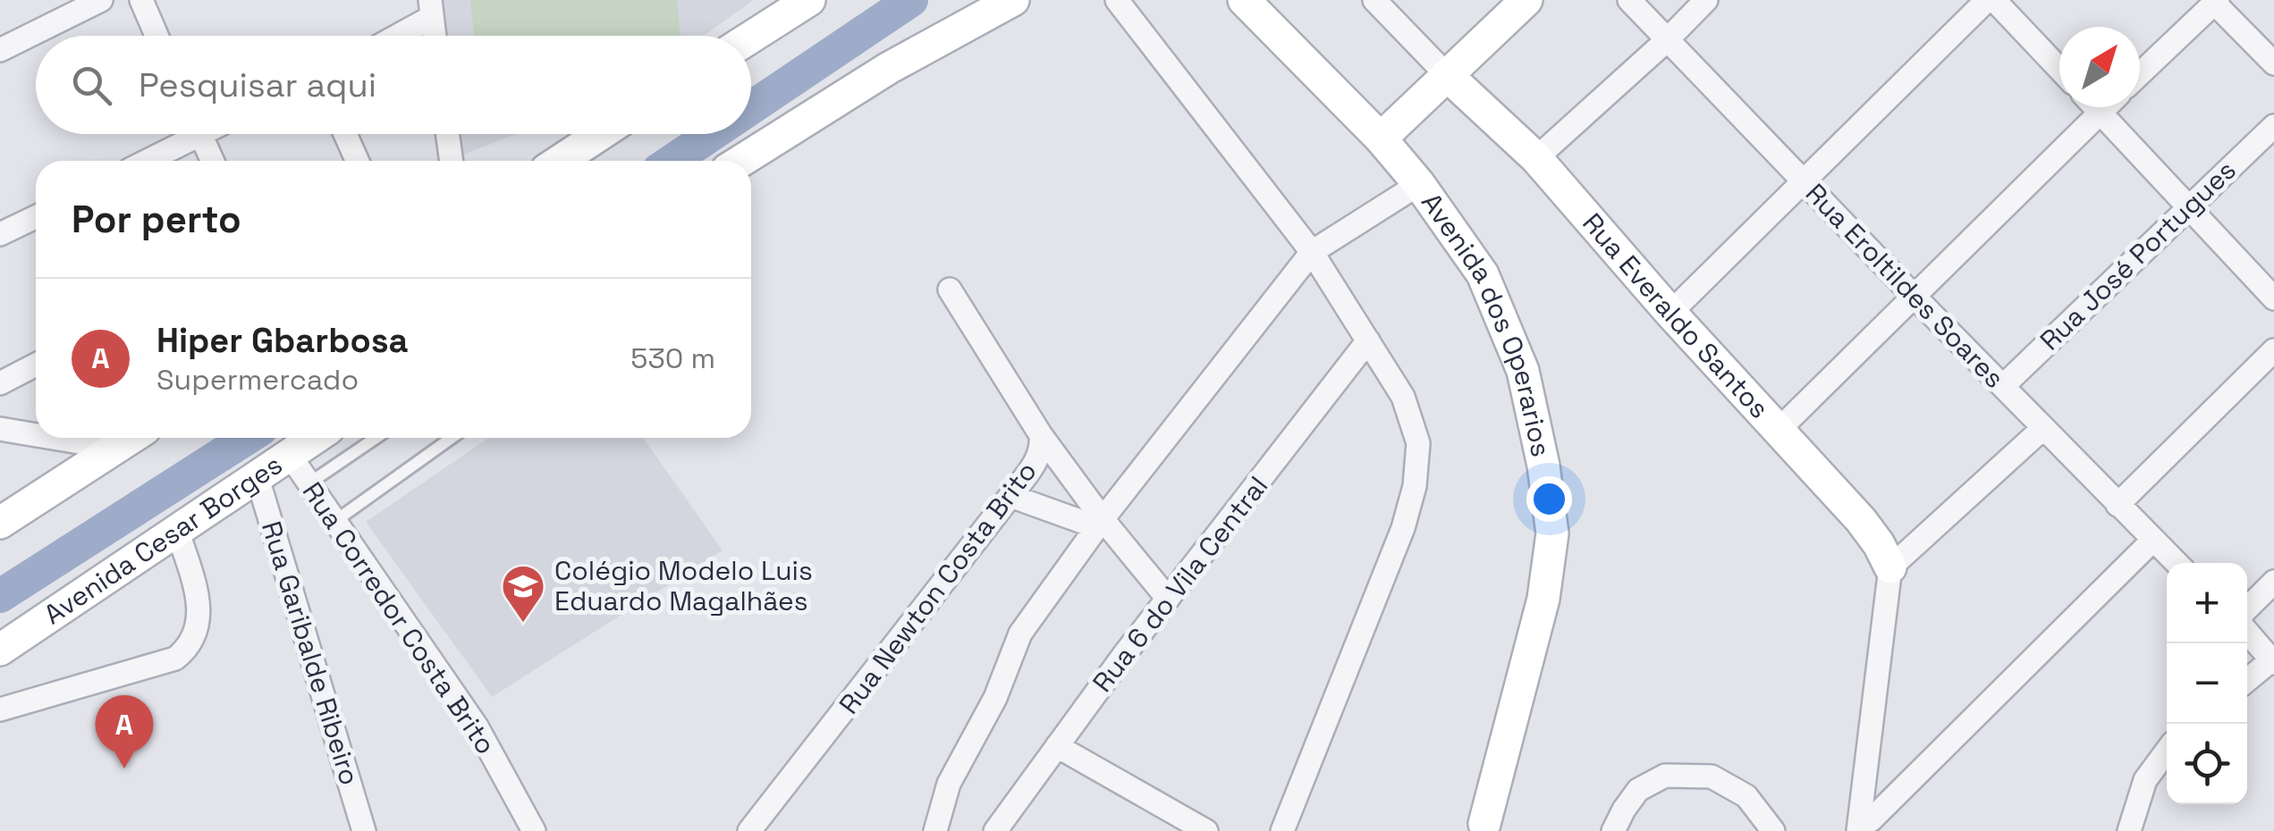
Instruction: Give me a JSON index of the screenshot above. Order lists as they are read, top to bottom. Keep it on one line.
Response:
{"streets":{"street":["Rua José Portugues","Rua Eroltildes Soares","Rua Everaldo Santos","Avenida dos Operarios","Avenida Cesar Borges","Rua 6 do Vila Central","Rua Newton Costa Brito","Rua Corredor Costa Brito","Rua Garibalde Ribeiro"]},"crossings":[["Rua José Portugues","Rua Eroltildes Soares"],["Avenida Cesar Borges","Rua Corredor Costa Brito"],["Avenida Cesar Borges","Rua Garibalde Ribeiro"]],"places":{"school or university":["Colégio Modelo Luis Eduardo Magalhães"]},"north":"top right","page":{"search":"Pesquisar aqui","heading":"Por perto","list":[{"mark":"A","name":"Hiper Gbarbosa","note":"Supermercado","value":"530 m"}],"map_buttons":["+","−"],"pins":"A"}}
